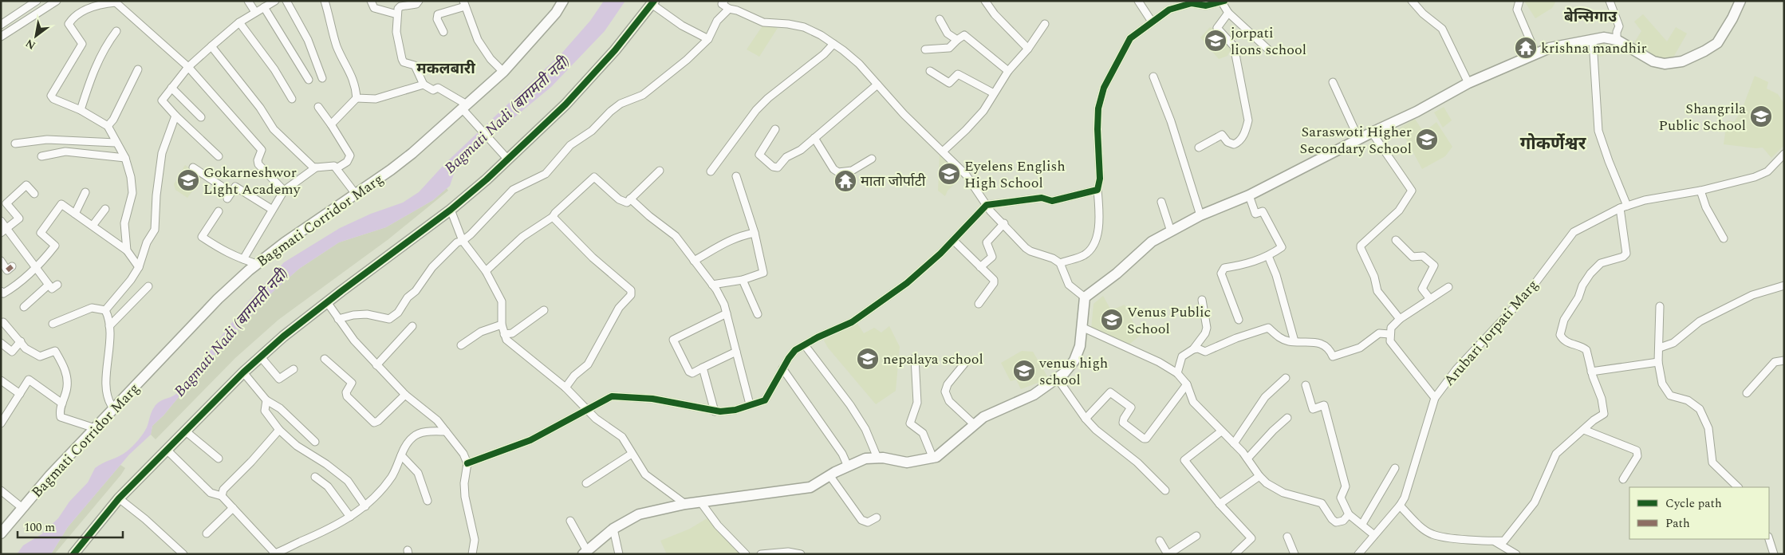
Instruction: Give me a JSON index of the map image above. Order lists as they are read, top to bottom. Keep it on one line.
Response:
{"streets":{"street":["Bagmati Corridor Marg","Arubari Jorpati Marg"]},"districts":["बेन्सिगाउ","मकलबारी","गोकर्णेश्वर"],"water":["Bagmati Nadi (बागमती नदी)"],"places":{"school or university":["jorpati lions school","Shangrila Public School","Saraswoti Higher Secondary School","Eyelens English High School","Gokarneshwor Light Academy","Venus Public School","nepalaya school","venus high school"],"temple":["krishna mandhir","माता जोर्पाटी"]},"legend":["Cycle path","Path"],"scale_bar":"100 m","north":"bottom left"}
